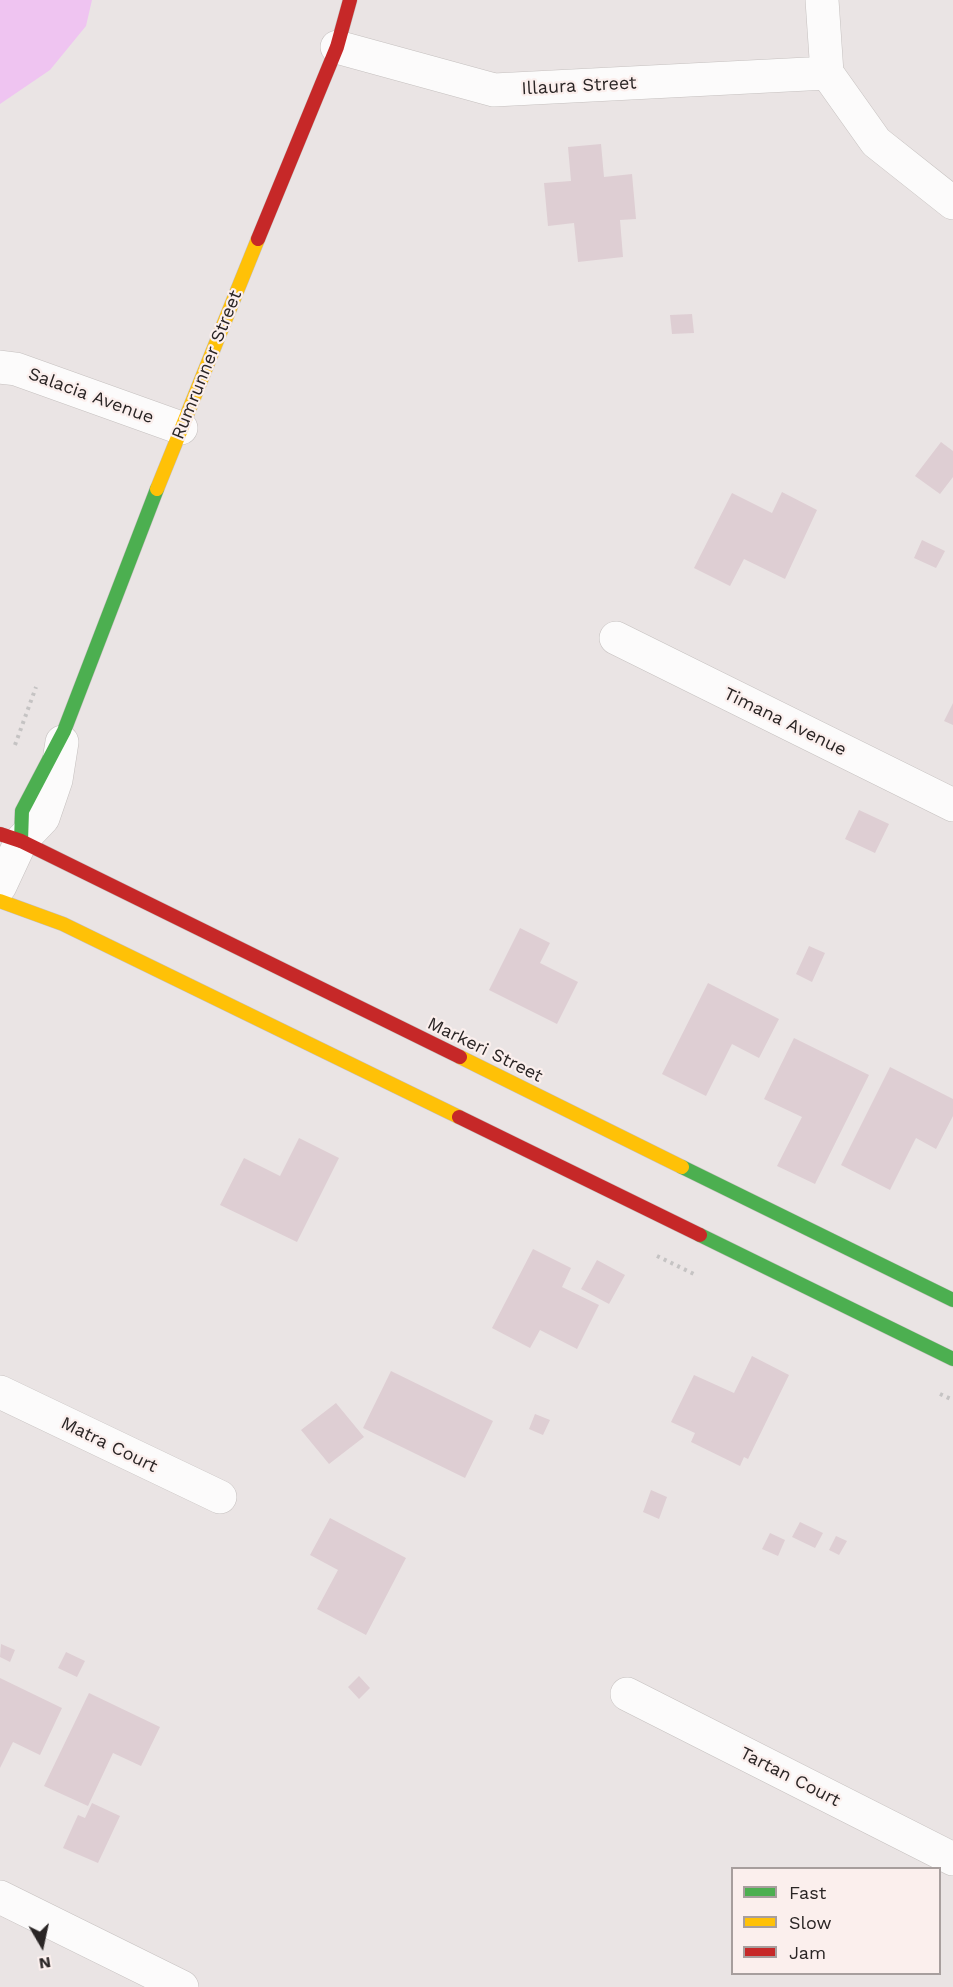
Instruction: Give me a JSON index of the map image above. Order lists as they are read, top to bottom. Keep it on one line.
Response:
{"streets":{"main road":["Rumrunner Street","Markeri Street"],"street":["Illaura Street","Salacia Avenue","Timana Avenue","Matra Court","Tartan Court"]},"crossings":[["Illaura Street","Rumrunner Street"],["Rumrunner Street","Salacia Avenue"],["Rumrunner Street","Markeri Street"]],"legend":["Fast","Slow","Jam"],"north":"bottom"}
